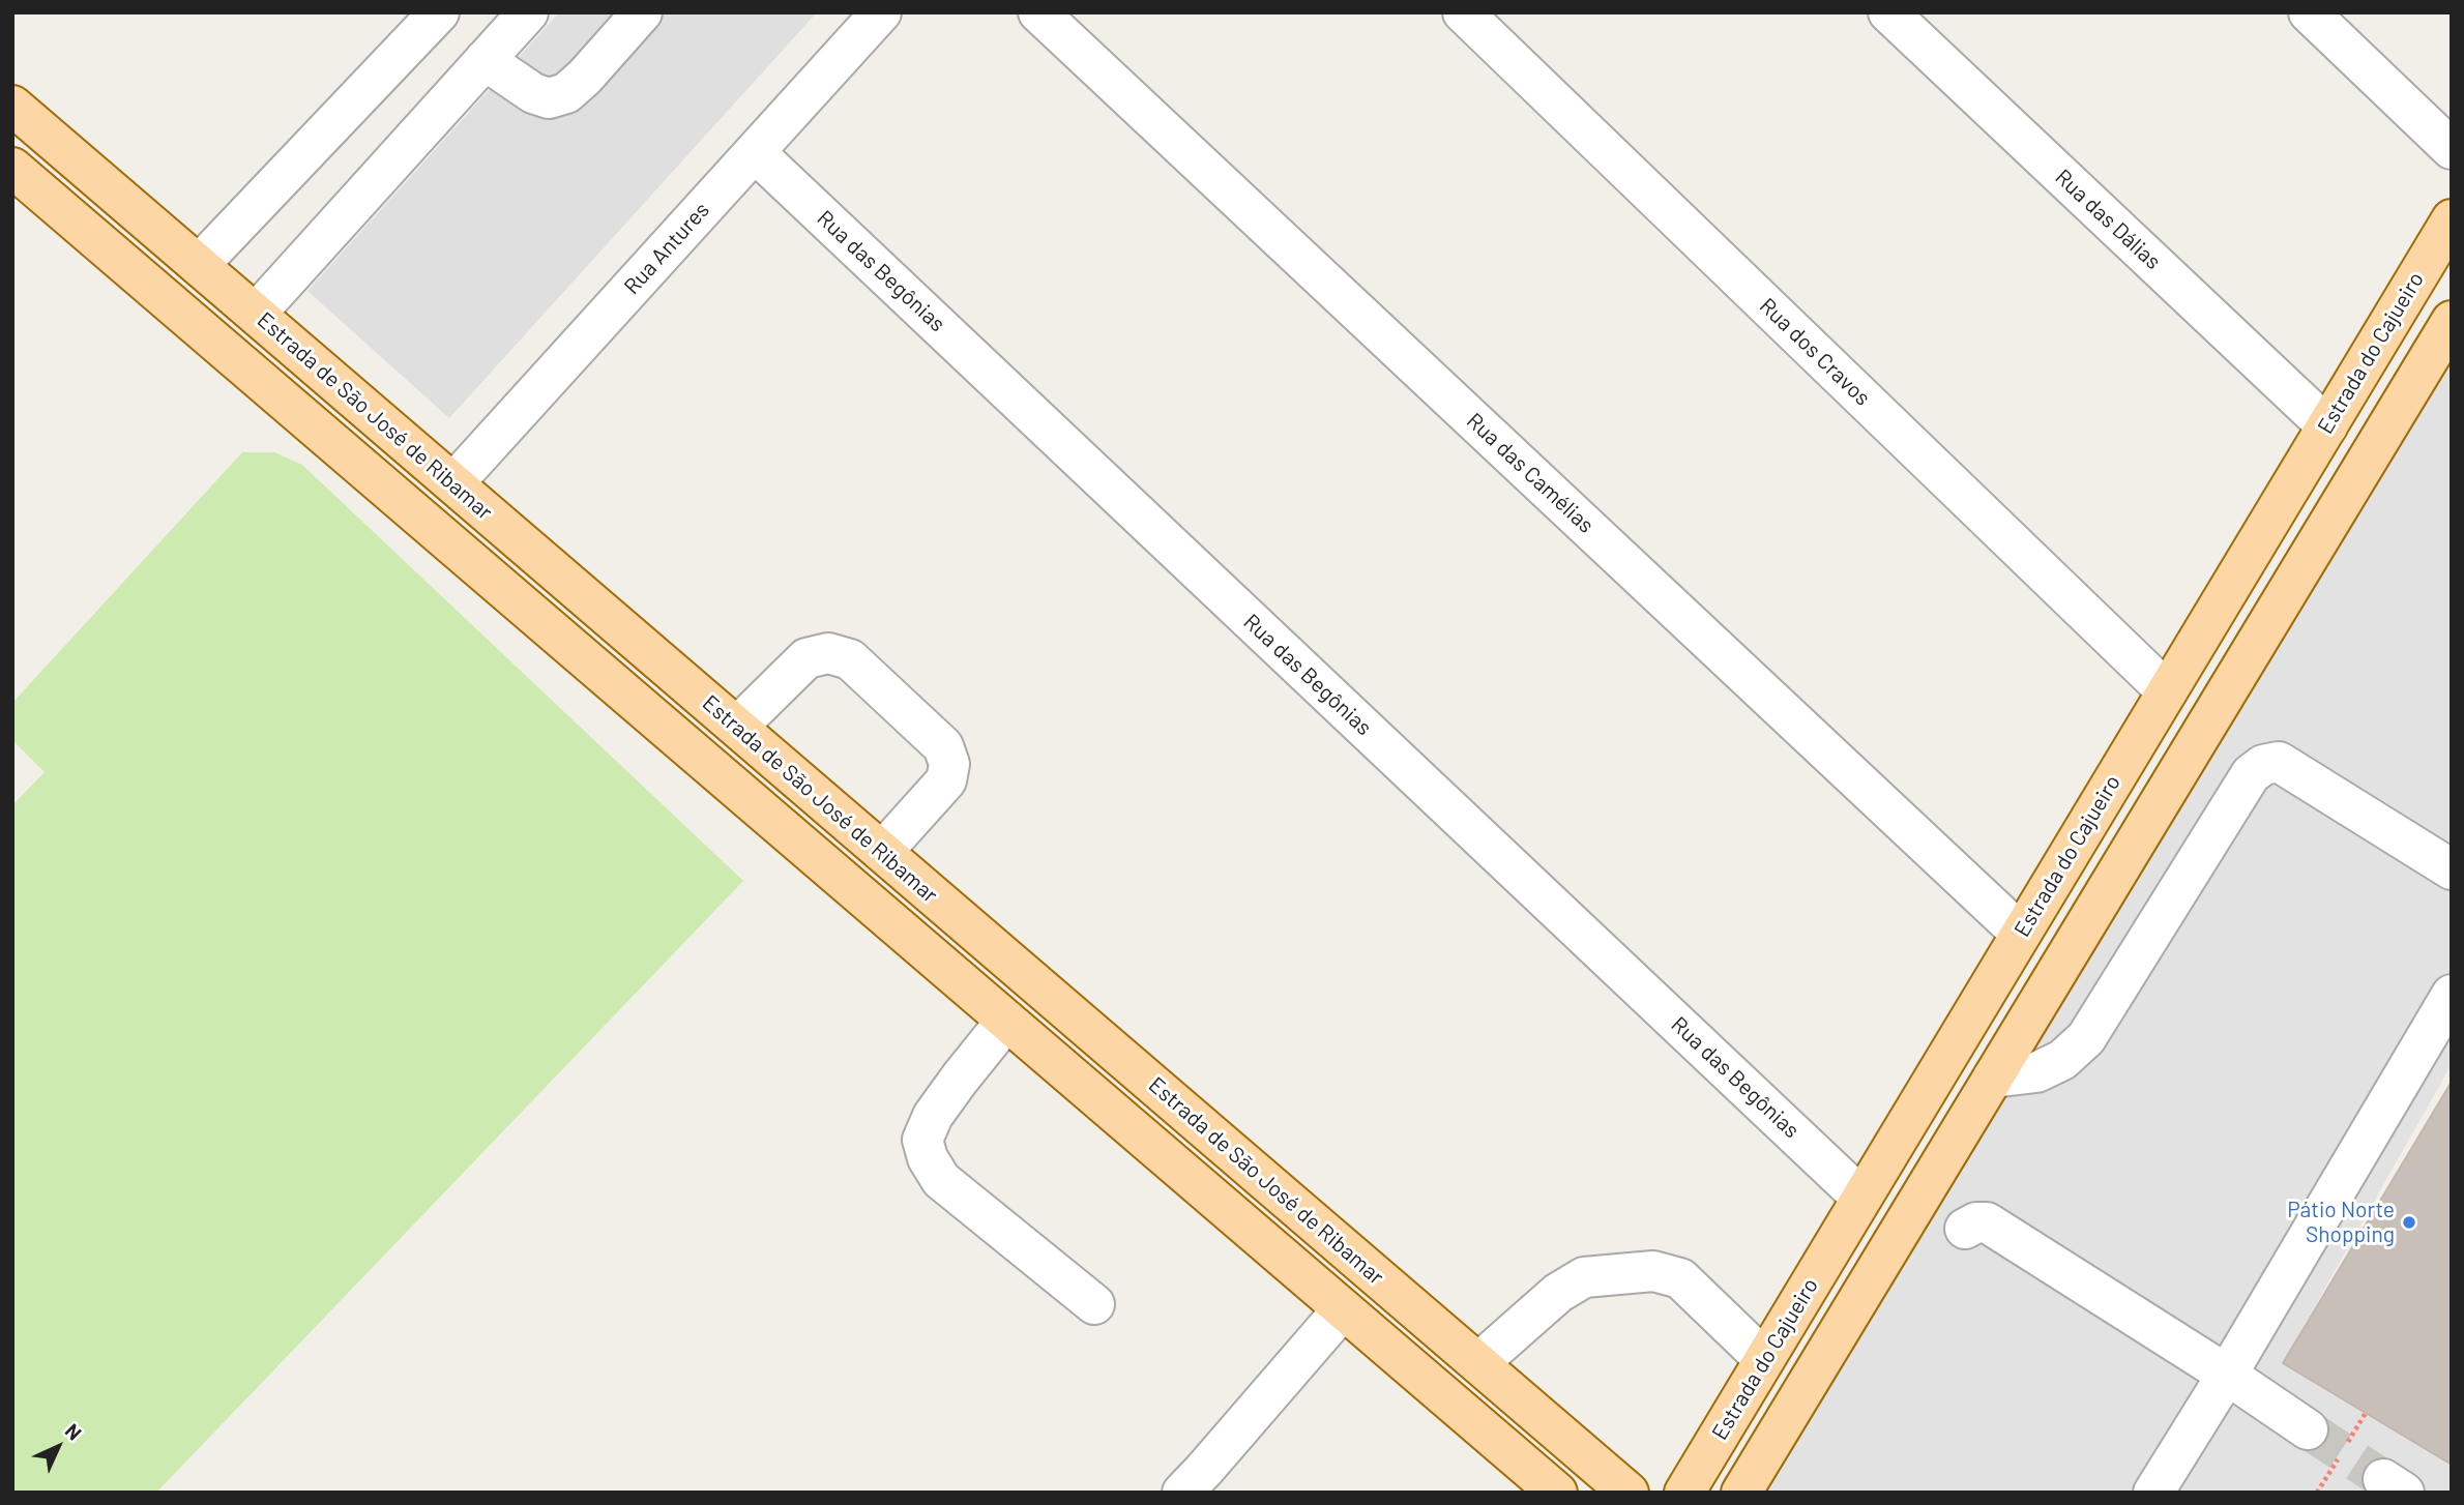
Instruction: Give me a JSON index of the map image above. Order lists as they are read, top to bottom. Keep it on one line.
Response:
{"streets":{"main road":["Estrada do Cajueiro","Estrada de São José de Ribamar"],"street":["Rua das Dálias","Rua Antures","Rua das Begônias","Rua dos Cravos","Rua das Camélias"]},"crossings":[["Rua das Dálias","Estrada do Cajueiro"],["Rua Antures","Rua das Begônias"],["Rua Antures","Estrada de São José de Ribamar"],["Rua das Begônias","Estrada do Cajueiro"],["Rua dos Cravos","Estrada do Cajueiro"],["Estrada do Cajueiro","Rua das Camélias"]],"places":["Pátio Norte Shopping"],"north":"top right"}
